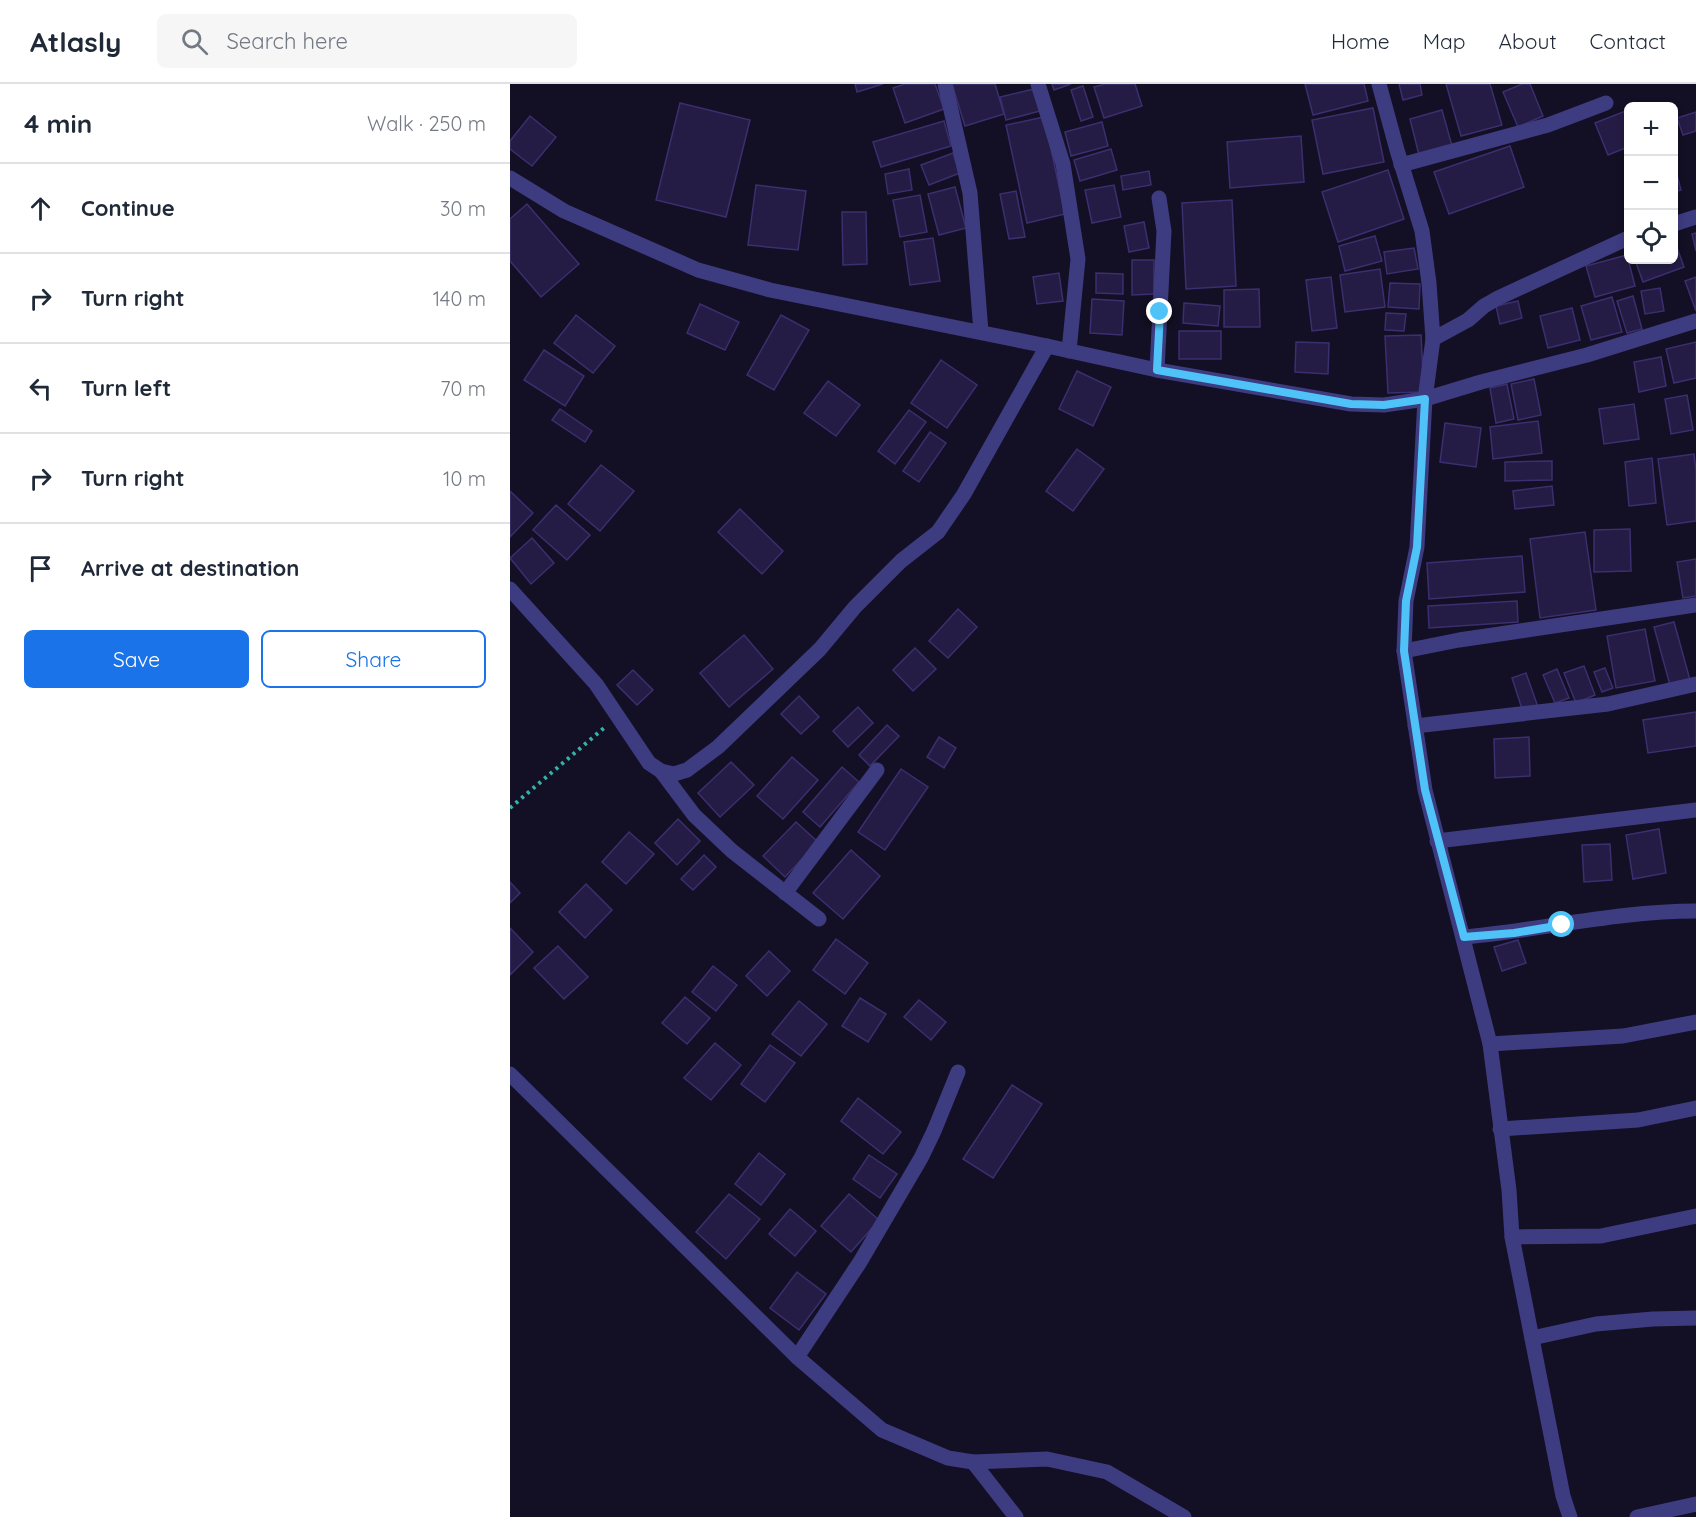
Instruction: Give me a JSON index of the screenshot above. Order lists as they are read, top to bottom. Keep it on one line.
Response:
{"page":{"header":"Atlasly","search":"Search here","nav":["Home","Map","About","Contact"],"heading":["4 min","Walk · 250 m"],"map_buttons":["+","−"],"list":[["Continue","30 m"],["Turn right","140 m"],["Turn left","70 m"],["Turn right","10 m"],"Arrive at destination"],"buttons":["Save","Share"]}}
